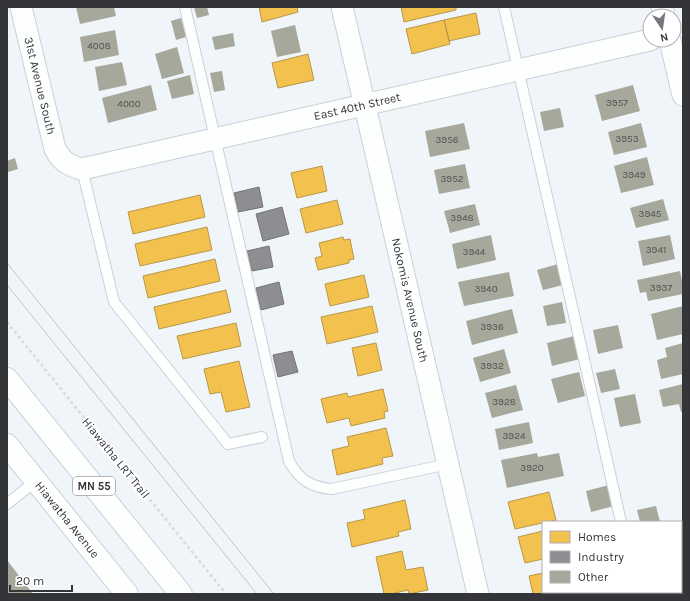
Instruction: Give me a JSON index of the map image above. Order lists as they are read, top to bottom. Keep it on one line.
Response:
{"streets":{"highway":["MN 55","Hiawatha Avenue"],"street":["31st Avenue South","East 40th Street","Nokomis Avenue South"],"path":["Hiawatha LRT Trail"]},"crossings":[["31st Avenue South","East 40th Street"],["East 40th Street","Nokomis Avenue South"]],"house_numbers":["4008","3957","4000","3953","3956","3949","3952","3945","3948","3941","3944","3937","3940","3936","3932","3928","3924","3920"],"legend":["Homes","Industry","Other"],"scale_bar":"20 m","north":"bottom"}
